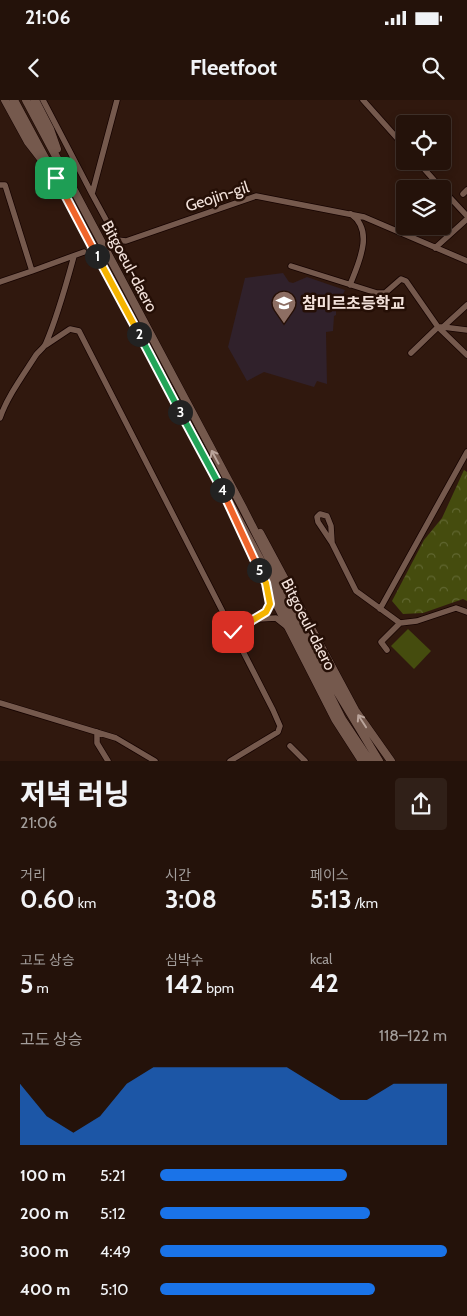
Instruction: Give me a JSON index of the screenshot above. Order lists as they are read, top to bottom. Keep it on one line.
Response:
{"streets":{"main road":["Bitgoeul-daero"],"street":["Geojin-gil"]},"places":{"school or university":["참미르초등학교"]},"page":{"status":"21:06","header":"Fleetfoot","pins":["1","2","3","4","5"],"heading":["저녁 러닝","21:06"],"stats":[["거리","0.60 km"],["시간","3:08"],["페이스","5:13 /km"],["고도 상승","5 m"],["심박수","142 bpm"],["kcal","42"]],"chart":["고도 상승","118–122 m"],"list":[{"name":"100 m","note":"5:21"},{"name":"200 m","note":"5:12"},{"name":"300 m","note":"4:49"},{"name":"400 m","note":"5:10"}]}}
